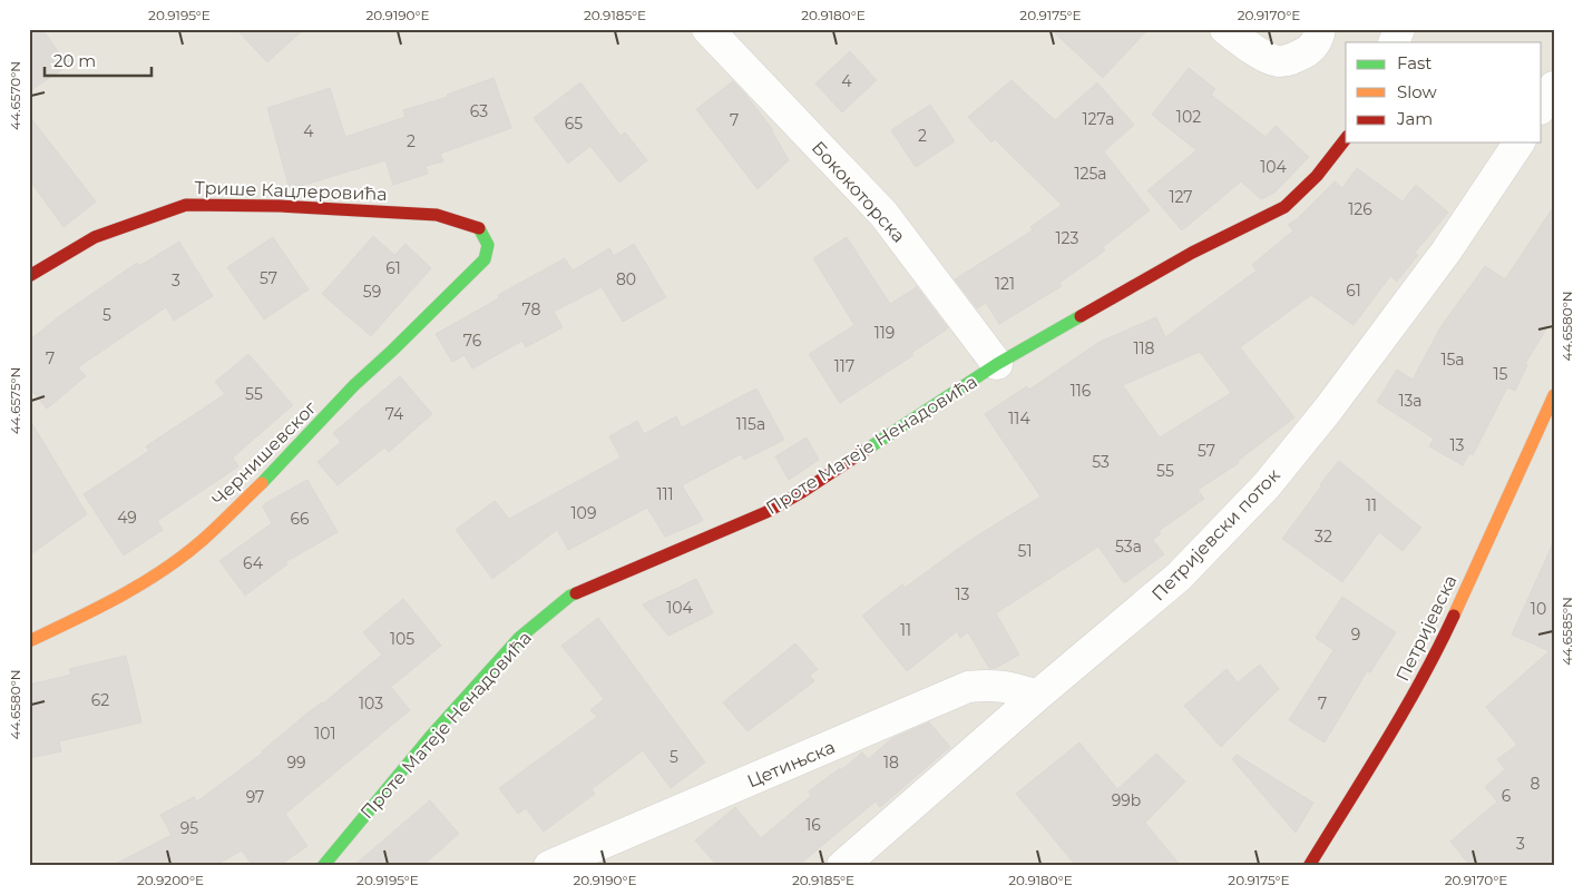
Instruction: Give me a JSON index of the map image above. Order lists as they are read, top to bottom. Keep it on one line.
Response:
{"streets":{"street":["Трише Кацлеровића","Бококоторска","Проте Матеје Ненадовића","Чернишевског","Петријевски поток","Петријевска","Цетињска"]},"crossings":[["Трише Кацлеровића","Чернишевског"],["Бококоторска","Проте Матеје Ненадовића"],["Петријевски поток","Цетињска"]],"house_numbers":["4","63","102","127a","7","65","4","2","2","104","125a","127","126","123","61","57","80","3","121","61","59","78","5","119","76","118","7","15a","117","15","116","55","13a","74","114","115a","13","57","53","55","111","11","109","49","66","32","53a","51","64","13","104","10","11","9","105","62","103","7","101","5","99","18","8","6","97","99b","16","95","3"],"legend":["Fast","Slow","Jam"],"scale_bar":"20 m","coordinates":["20.9195°E","20.9190°E","20.9185°E","20.9180°E","20.9175°E","20.9170°E","44.6570°N","44.6580°N","44.6575°N","44.6585°N","20.9200°E"]}
